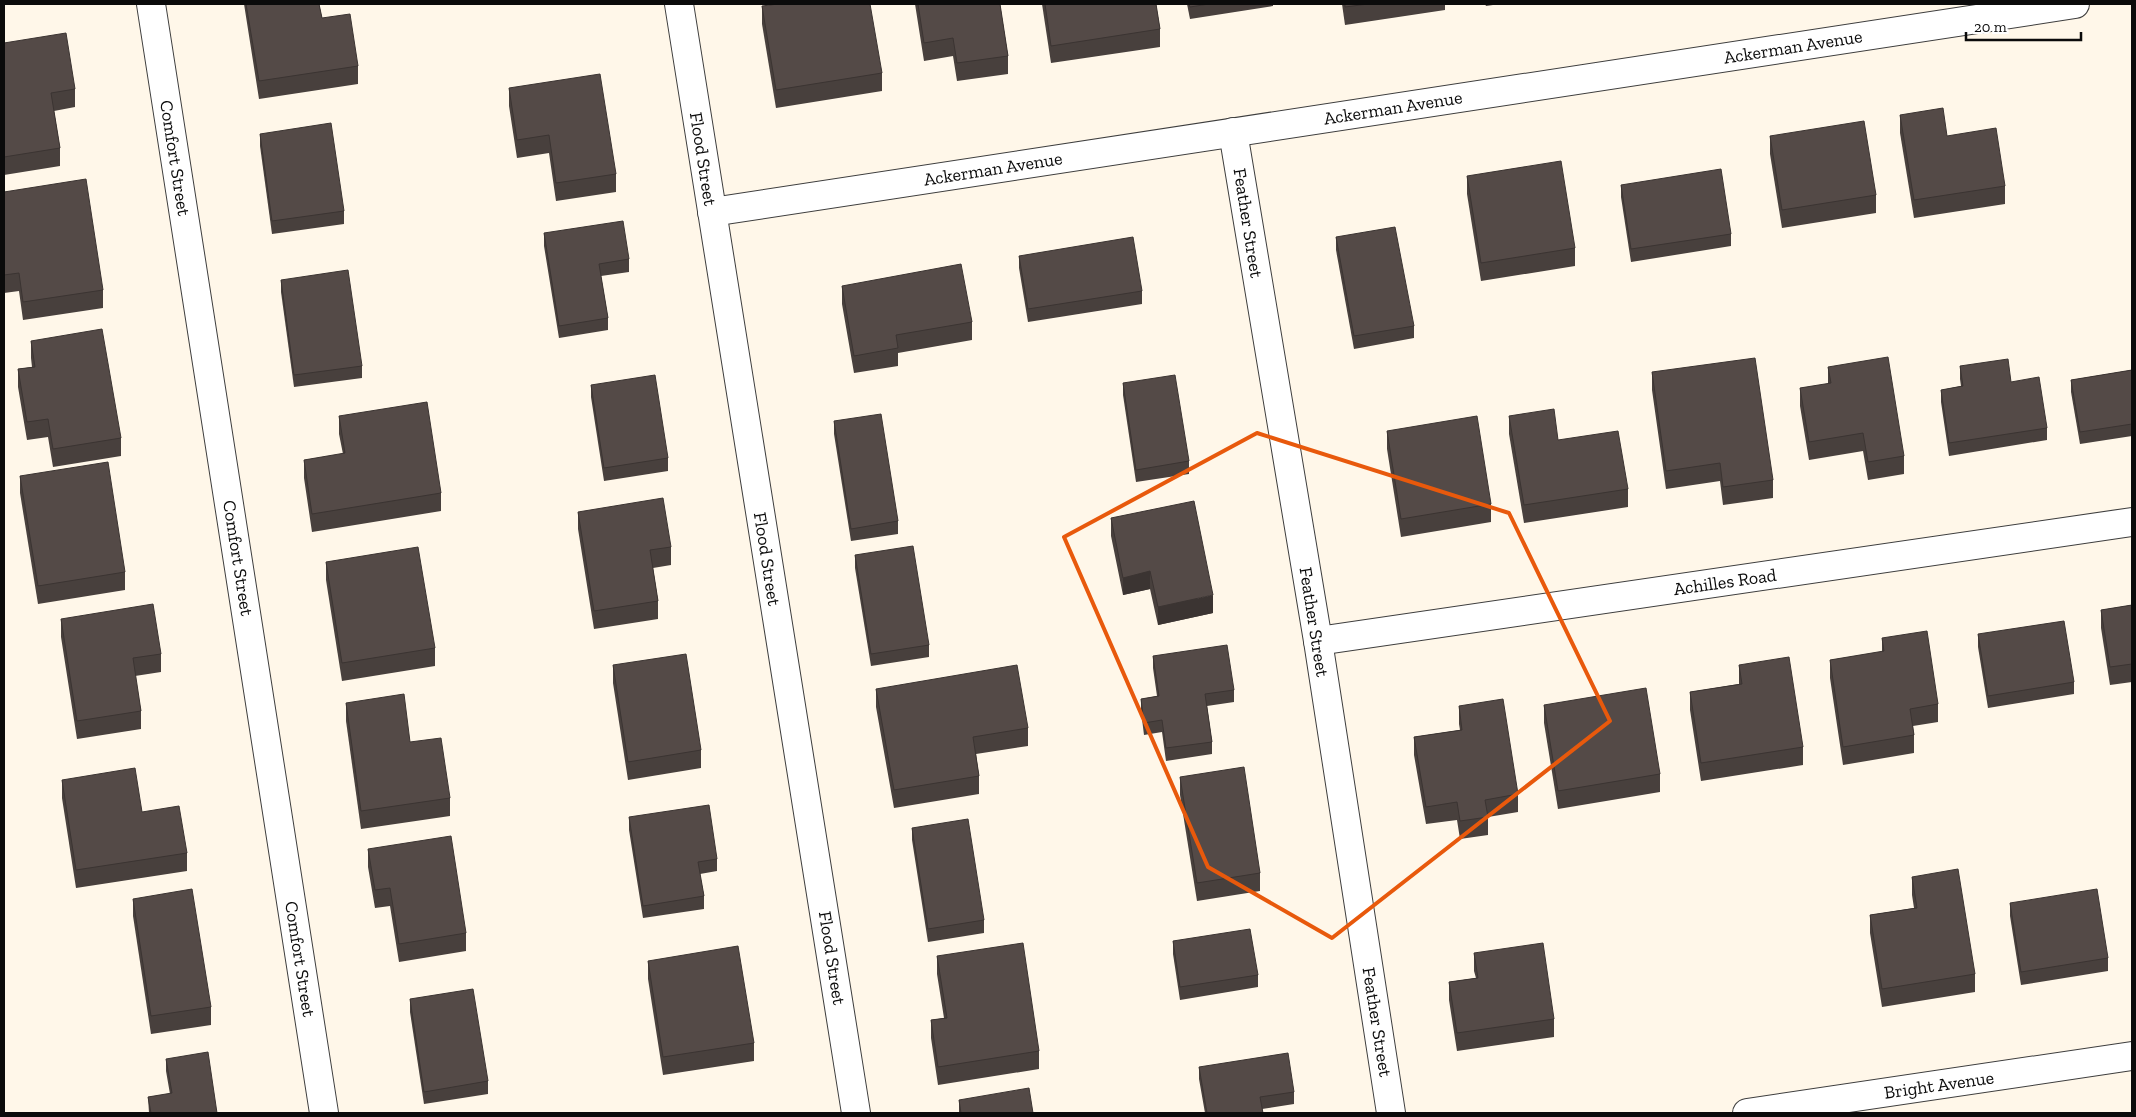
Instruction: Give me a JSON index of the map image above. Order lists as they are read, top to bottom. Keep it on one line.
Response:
{"streets":{"street":["Ackerman Avenue","Comfort Street","Flood Street","Feather Street","Achilles Road","Bright Avenue"]},"crossings":[["Ackerman Avenue","Flood Street"],["Ackerman Avenue","Feather Street"],["Feather Street","Achilles Road"]],"scale_bar":"20 m"}
